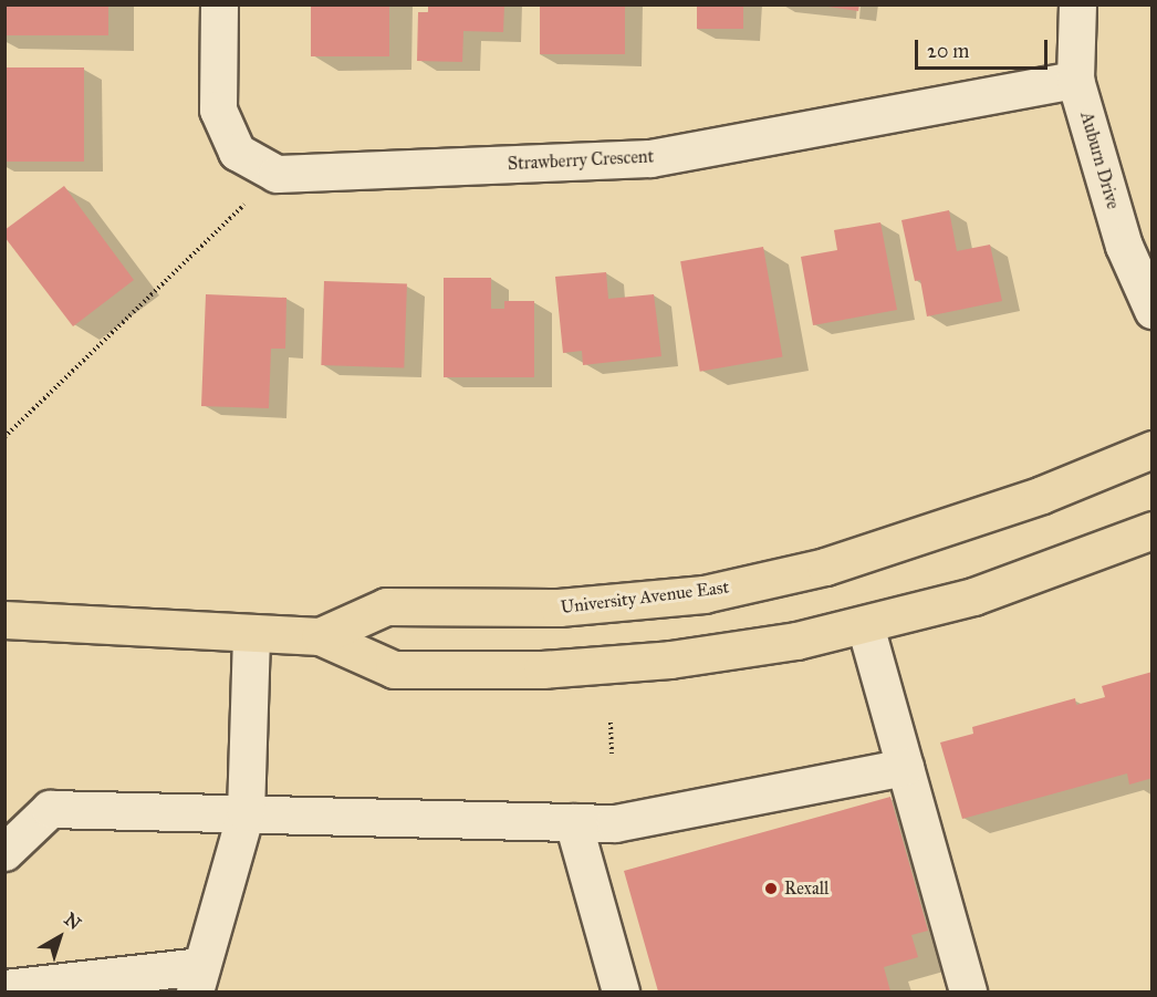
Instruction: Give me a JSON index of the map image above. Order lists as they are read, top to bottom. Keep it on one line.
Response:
{"streets":{"main road":["University Avenue East"],"street":["Strawberry Crescent","Auburn Drive"]},"crossings":[["Strawberry Crescent","Auburn Drive"]],"places":["Rexall"],"scale_bar":"20 m","north":"top right"}
